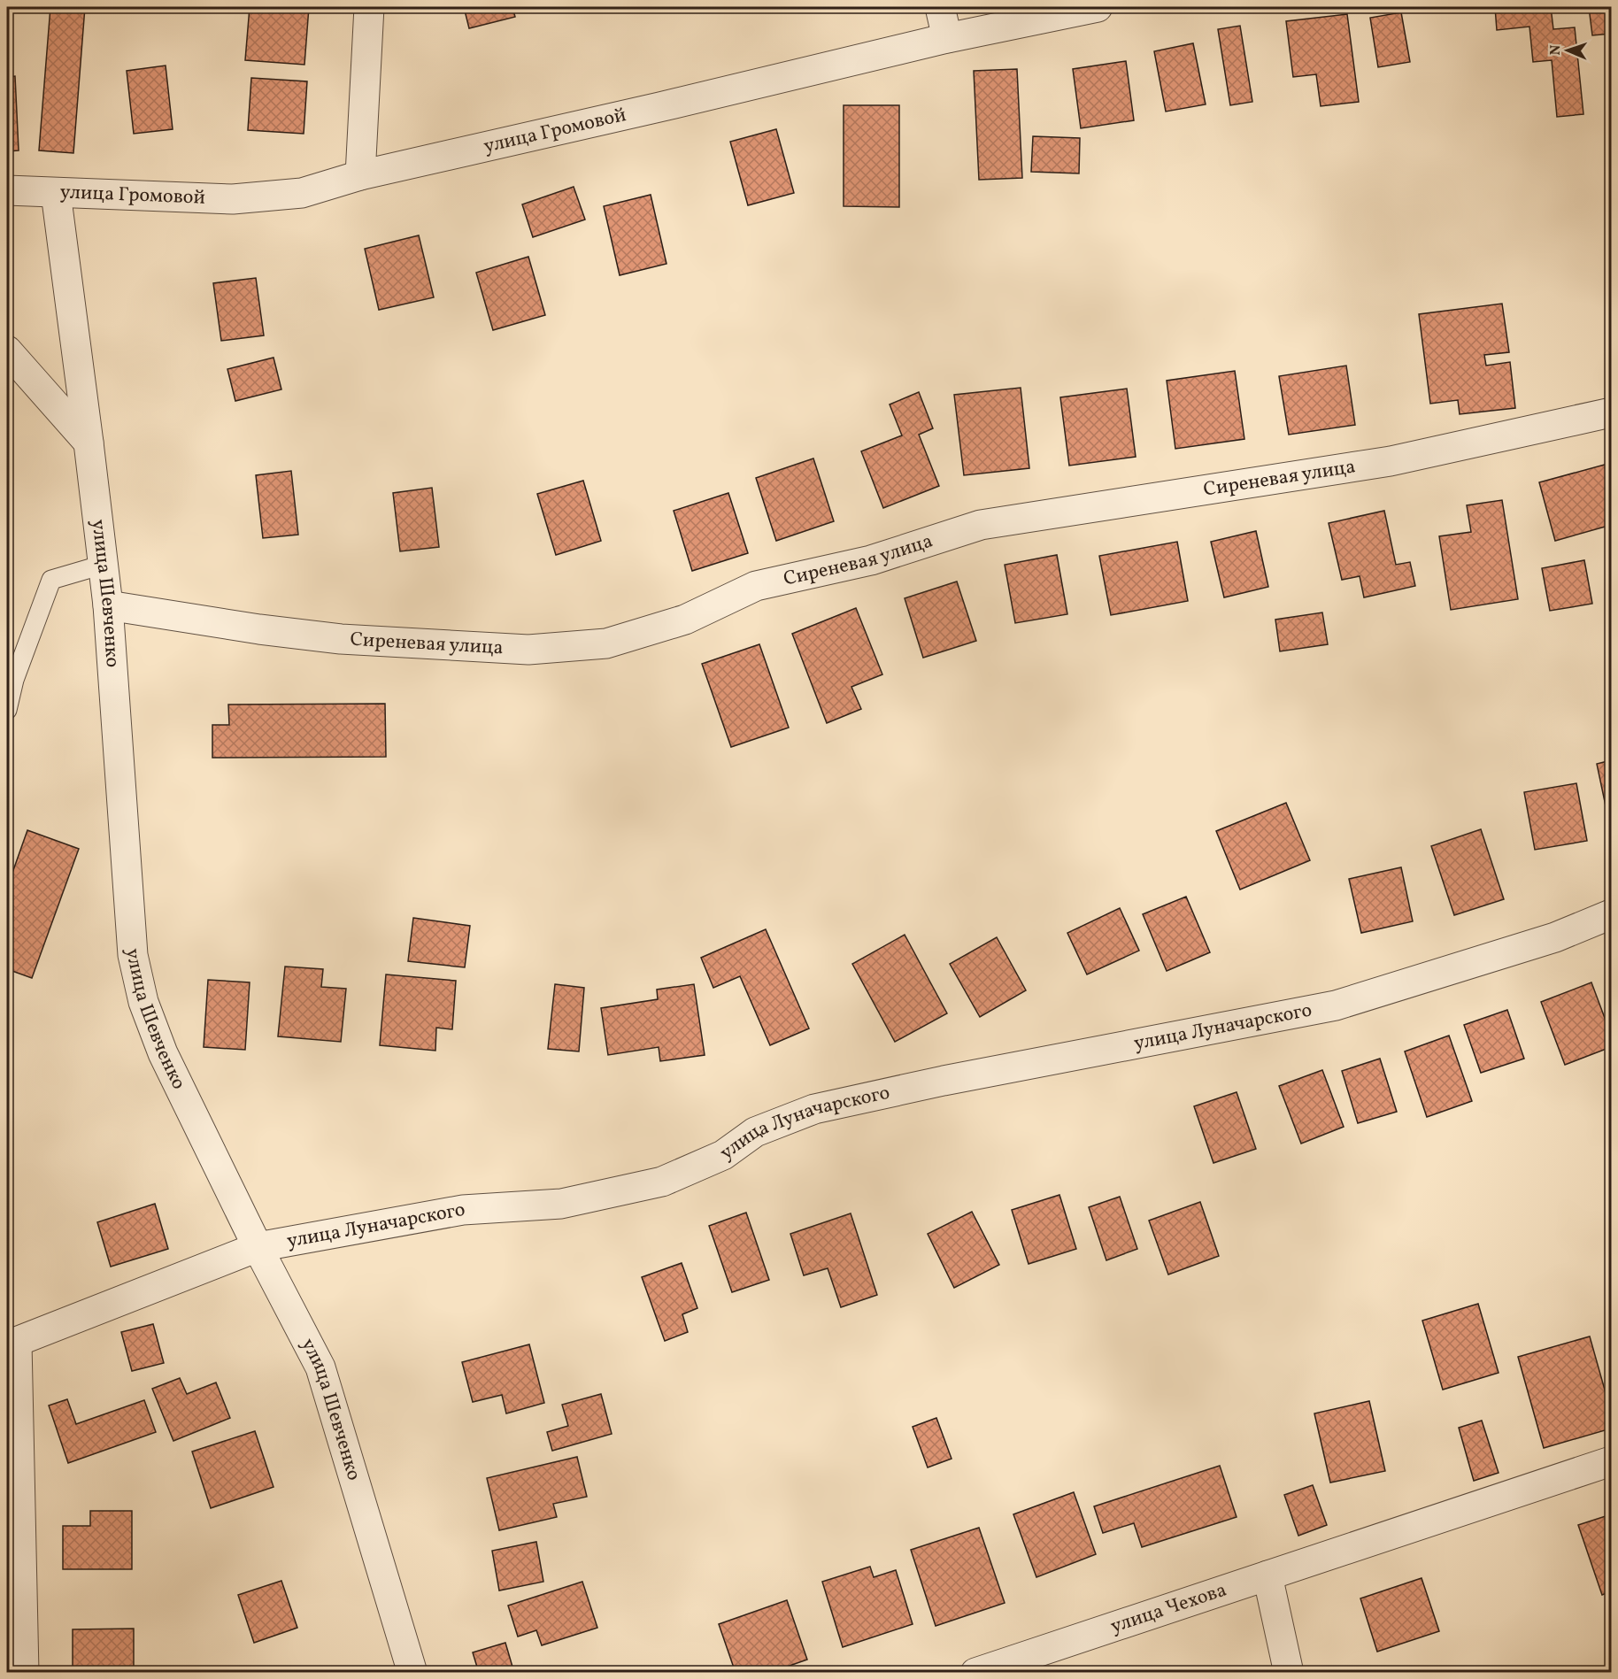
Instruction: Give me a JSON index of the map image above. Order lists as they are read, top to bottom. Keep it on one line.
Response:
{"streets":{"street":["улица Громовой","Сиреневая улица","улица Шевченко","улица Луначарского","улица Чехова"]},"crossings":[["улица Громовой","улица Шевченко"],["Сиреневая улица","улица Шевченко"],["улица Шевченко","улица Луначарского"]],"north":"left"}
